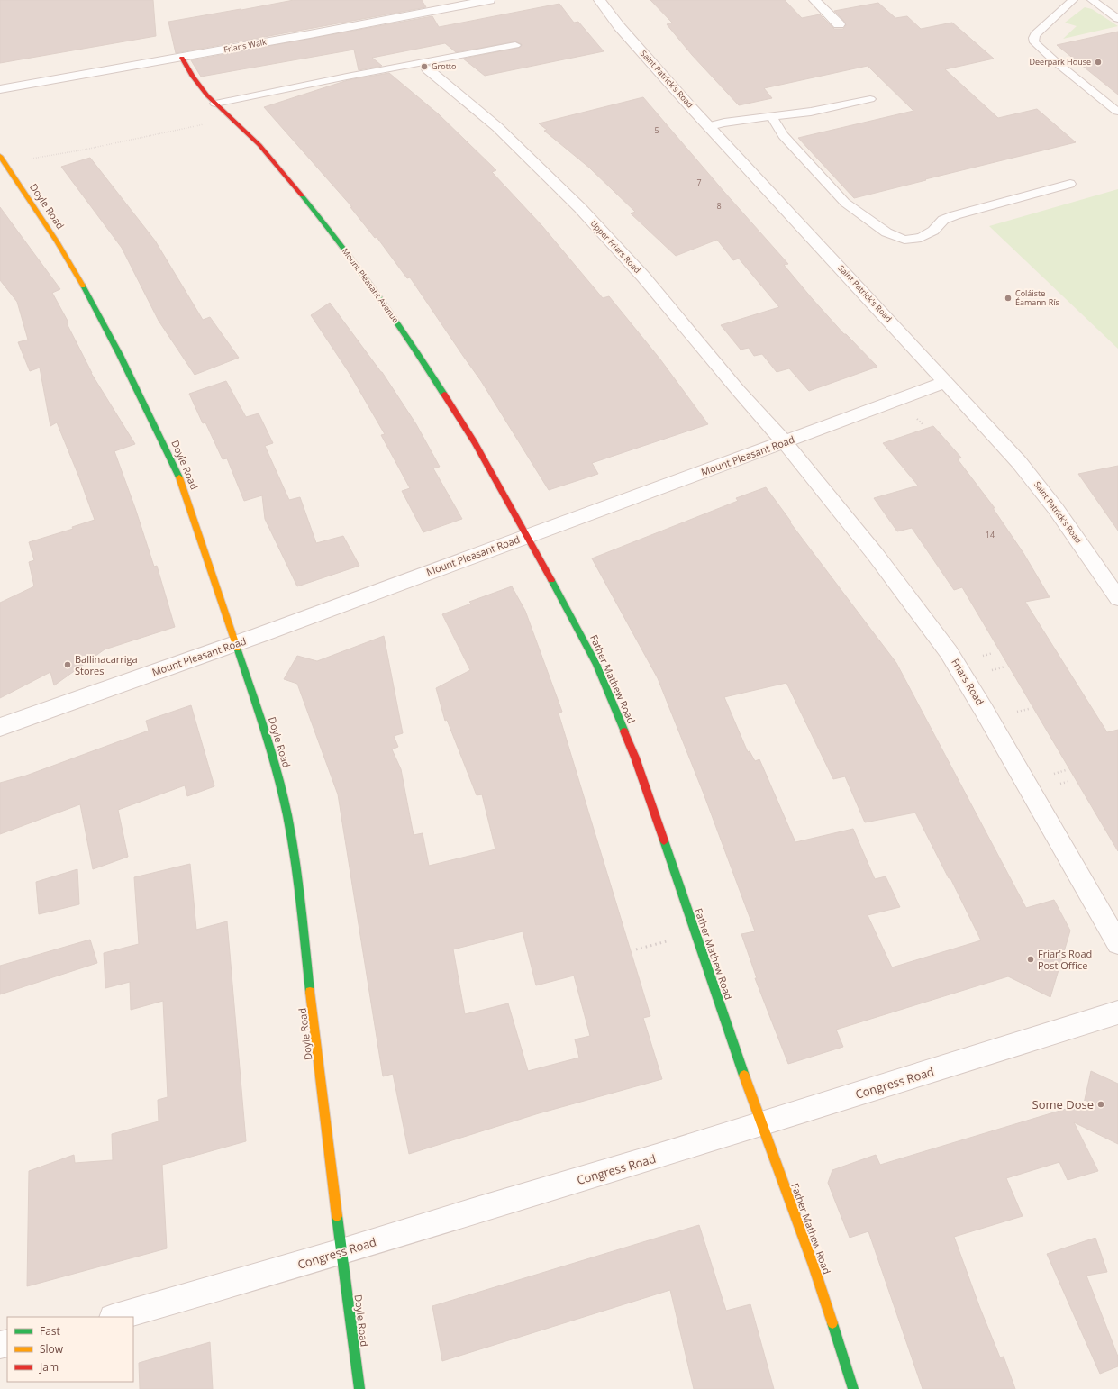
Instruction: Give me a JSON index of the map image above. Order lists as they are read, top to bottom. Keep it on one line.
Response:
{"streets":{"street":["Friar's Walk","Saint Patrick's Road","Doyle Road","Upper Friars Road","Mount Pleasant Avenue","Mount Pleasant Road","Father Mathew Road","Friars Road","Congress Road"]},"crossings":[["Friar's Walk","Mount Pleasant Avenue"],["Saint Patrick's Road","Mount Pleasant Road"],["Doyle Road","Mount Pleasant Road"],["Doyle Road","Congress Road"],["Upper Friars Road","Mount Pleasant Road"],["Upper Friars Road","Friars Road"],["Mount Pleasant Avenue","Mount Pleasant Road"],["Mount Pleasant Avenue","Father Mathew Road"],["Mount Pleasant Road","Father Mathew Road"],["Mount Pleasant Road","Friars Road"],["Father Mathew Road","Congress Road"]],"places":["Deerpark House","Grotto","Coláiste Éamann Rís","Ballinacarriga Stores","Friar's Road Post Office","Some Dose"],"house_numbers":["5","7","8","14"],"legend":["Fast","Slow","Jam"]}
